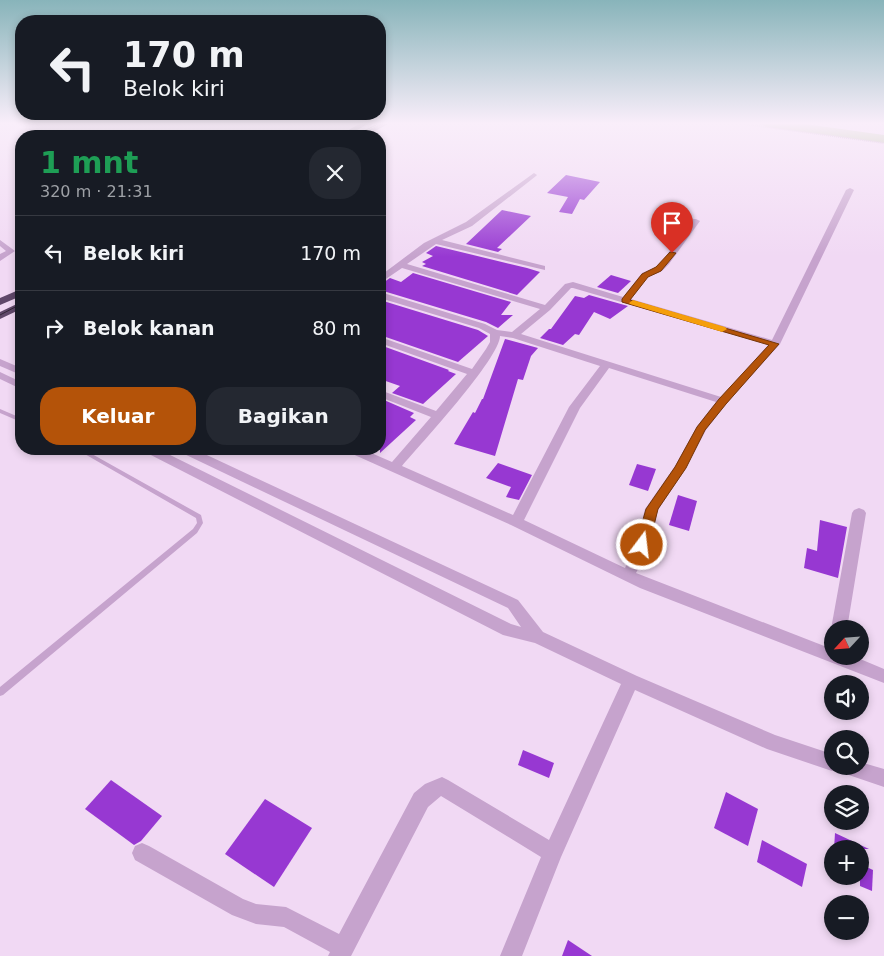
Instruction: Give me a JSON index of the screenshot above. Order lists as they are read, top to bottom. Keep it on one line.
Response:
{"north":"bottom left","page":{"turn":["170 m","Belok kiri"],"heading":["1 mnt","320 m · 21:31"],"list":[{"name":"Belok kiri","value":"170 m"},{"name":"Belok kanan","value":"80 m"}],"buttons":["Keluar","Bagikan"],"map_buttons":["+","−"]}}
